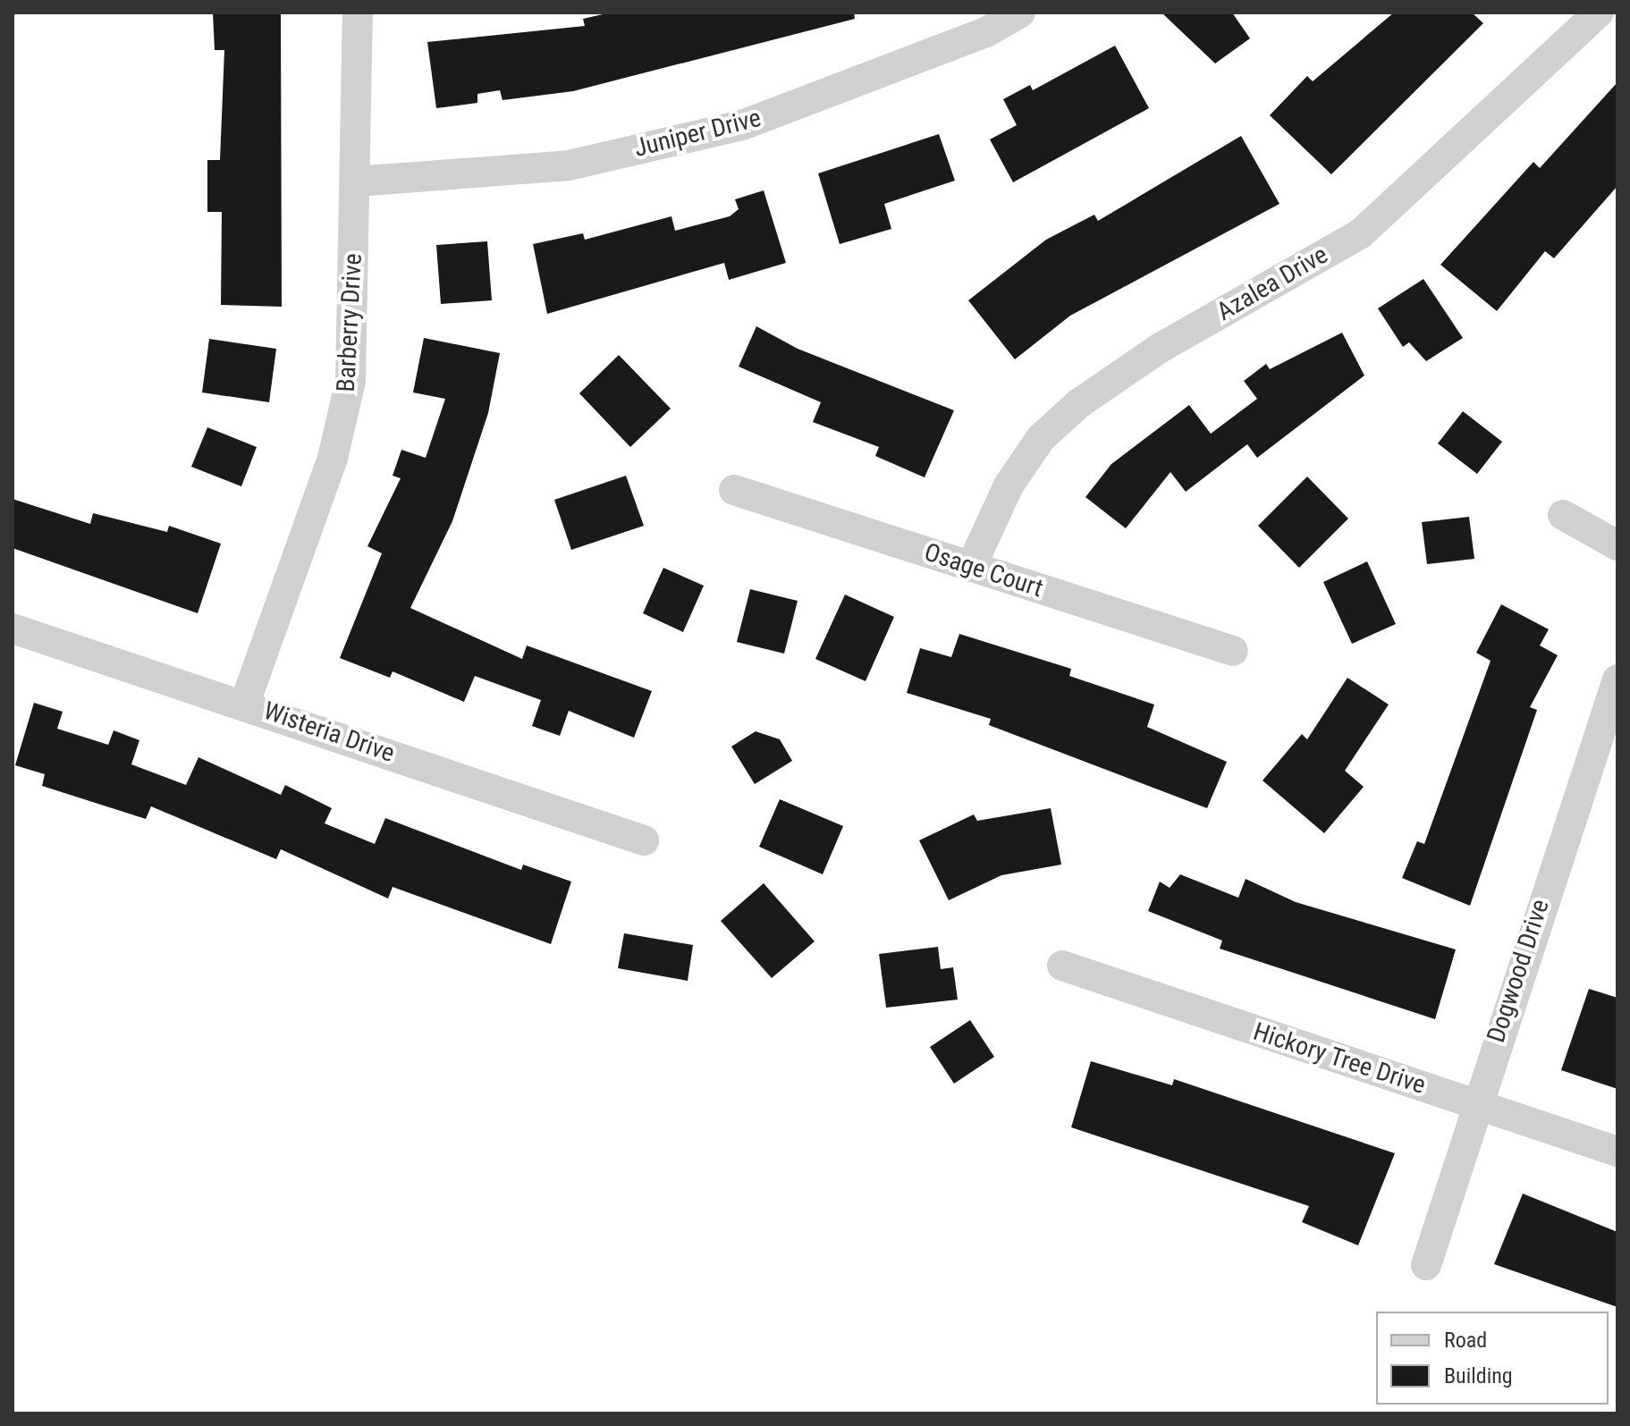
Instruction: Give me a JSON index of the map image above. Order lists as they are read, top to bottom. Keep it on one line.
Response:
{"streets":{"street":["Juniper Drive","Azalea Drive","Barberry Drive","Osage Court","Wisteria Drive","Dogwood Drive","Hickory Tree Drive"]},"crossings":[["Juniper Drive","Barberry Drive"],["Azalea Drive","Osage Court"],["Barberry Drive","Wisteria Drive"],["Dogwood Drive","Hickory Tree Drive"]],"legend":["Road","Building"]}
